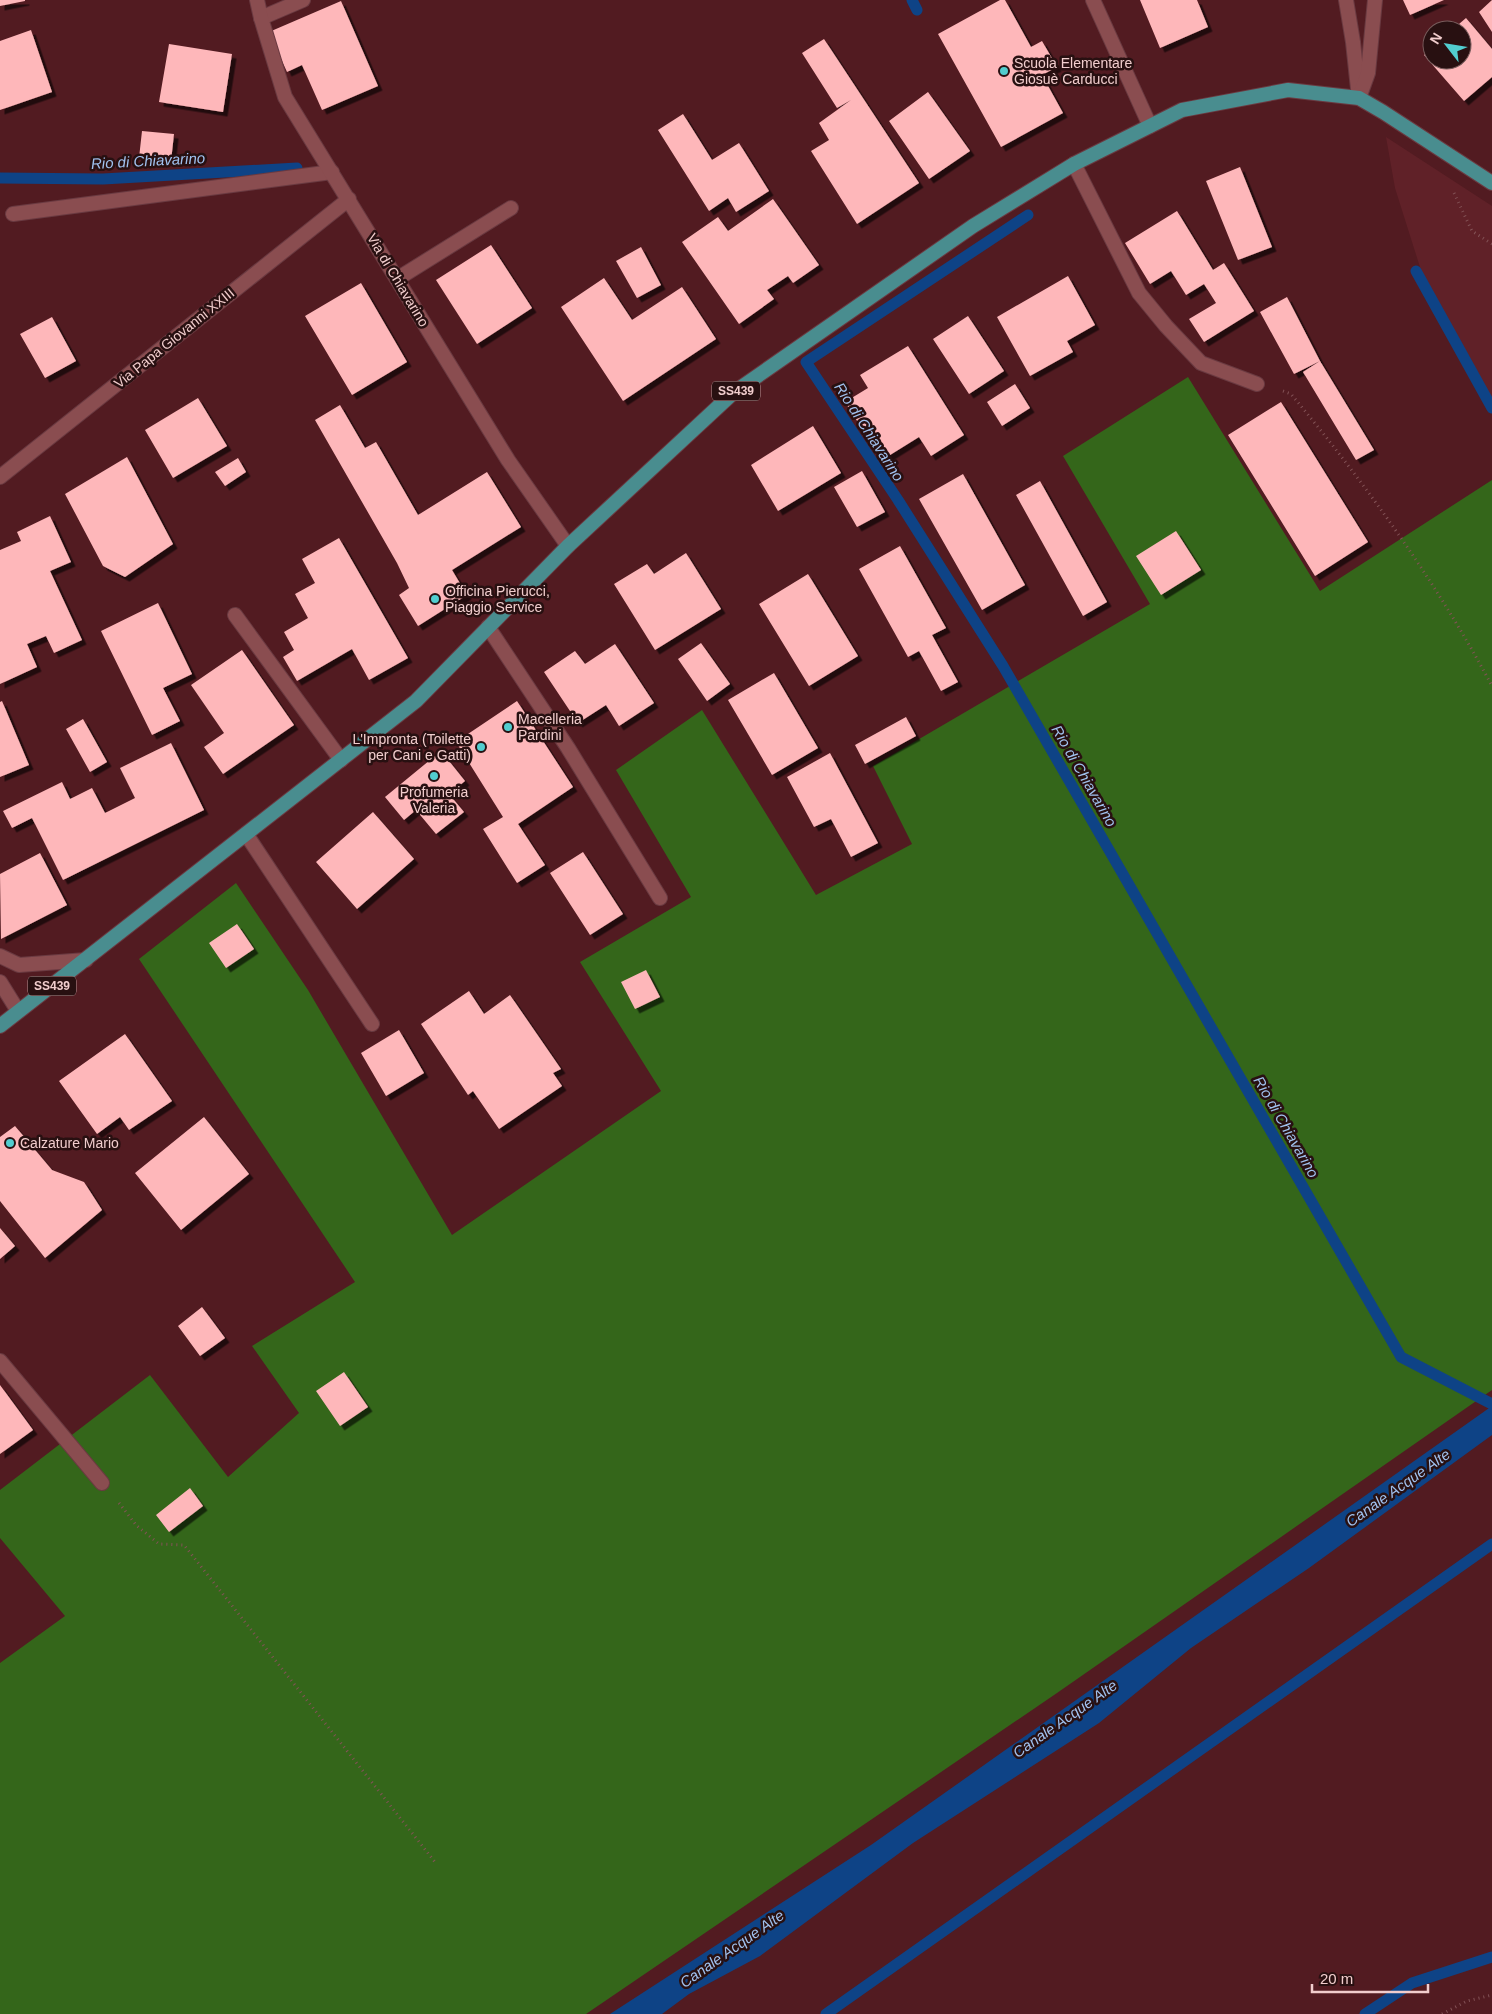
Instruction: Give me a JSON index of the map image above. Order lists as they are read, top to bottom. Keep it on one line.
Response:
{"streets":{"main road":["SS439"],"street":["Via di Chiavarino","Via Papa Giovanni XXIII"]},"crossings":[["Via di Chiavarino","Via Papa Giovanni XXIII"],["Via di Chiavarino","SS439"]],"water":["Rio di Chiavarino","Canale Acque Alte"],"places":["Scuola Elementare Giosuè Carducci","Officina Pierucci, Piaggio Service","Macelleria Pardini","L'Impronta (Toilette per Cani e Gatti)","Profumeria Valeria","Calzature Mario"],"scale_bar":"20 m","north":"top left"}
